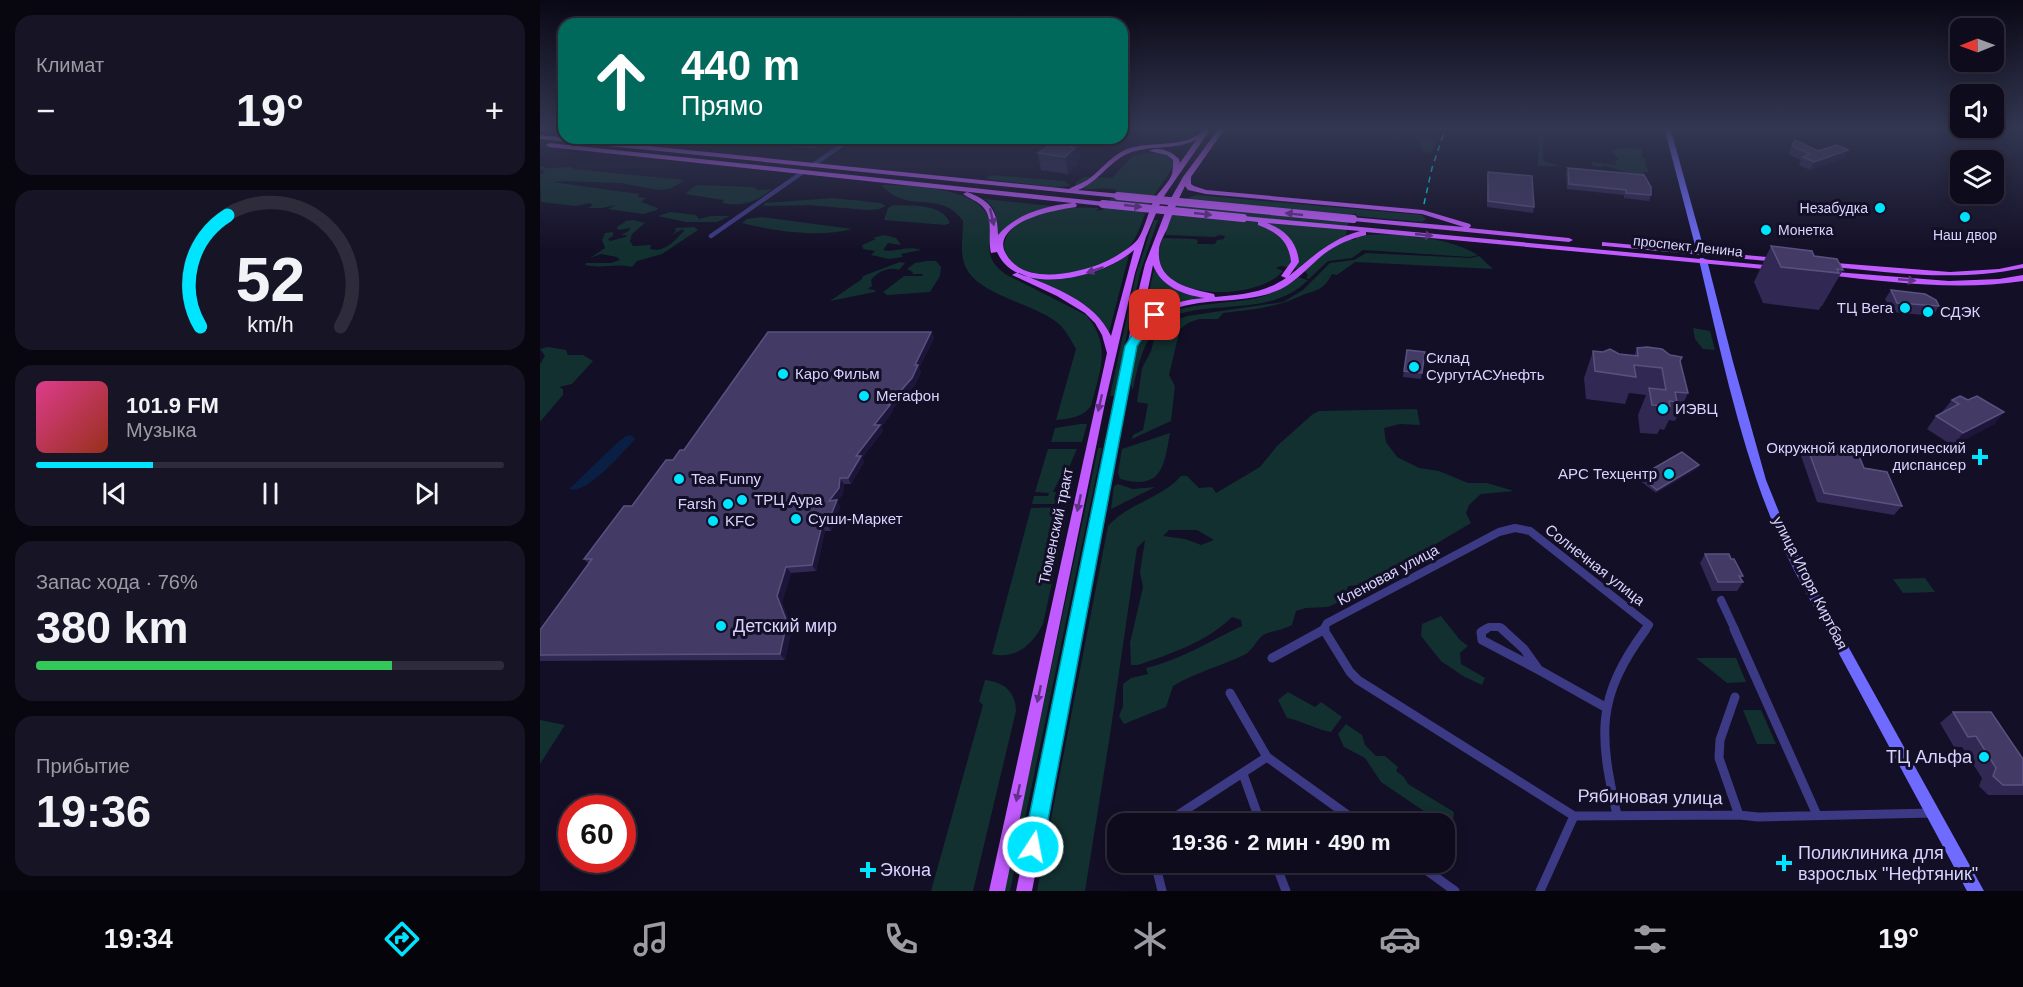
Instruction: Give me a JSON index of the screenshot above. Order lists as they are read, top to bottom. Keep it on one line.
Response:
{"streets":{"main road":["проспект Ленина","Тюменский тракт","улица Игоря Киртбая"],"street":["Солнечная улица","Кленовая улица","Рябиновая улица"]},"crossings":[["проспект Ленина","улица Игоря Киртбая"],["Солнечная улица","Кленовая улица"],["Кленовая улица","Рябиновая улица"],["улица Игоря Киртбая","Рябиновая улица"]],"places":{"other":["Незабудка","Наш двор","Монетка","ТЦ Вега","СДЭК","Склад СургутАСУнефть","Каро Фильм","Мегафон","ИЭВЦ","АРС Техцентр","Tea Funny","ТРЦ Аура","Farsh","Суши-Маркет","KFC","Детский мир","ТЦ Альфа"],"health":["Окружной кардиологический диспансер","Поликлиника для взрослых \"Нефтяник\"","Экона"]},"north":"left","page":{"tile":["Климат",["Запас хода · 76%","380 km"],["Прибытие","19:36"]],"turn":["440 m","Прямо"],"heat":["−","19°","+"],"song":["101.9 FM","Музыка"],"limit":"60","trip":"19:36 · 2 мин · 490 m","tabs":["19:34","19°"],"gauge":["52","km/h"]}}
